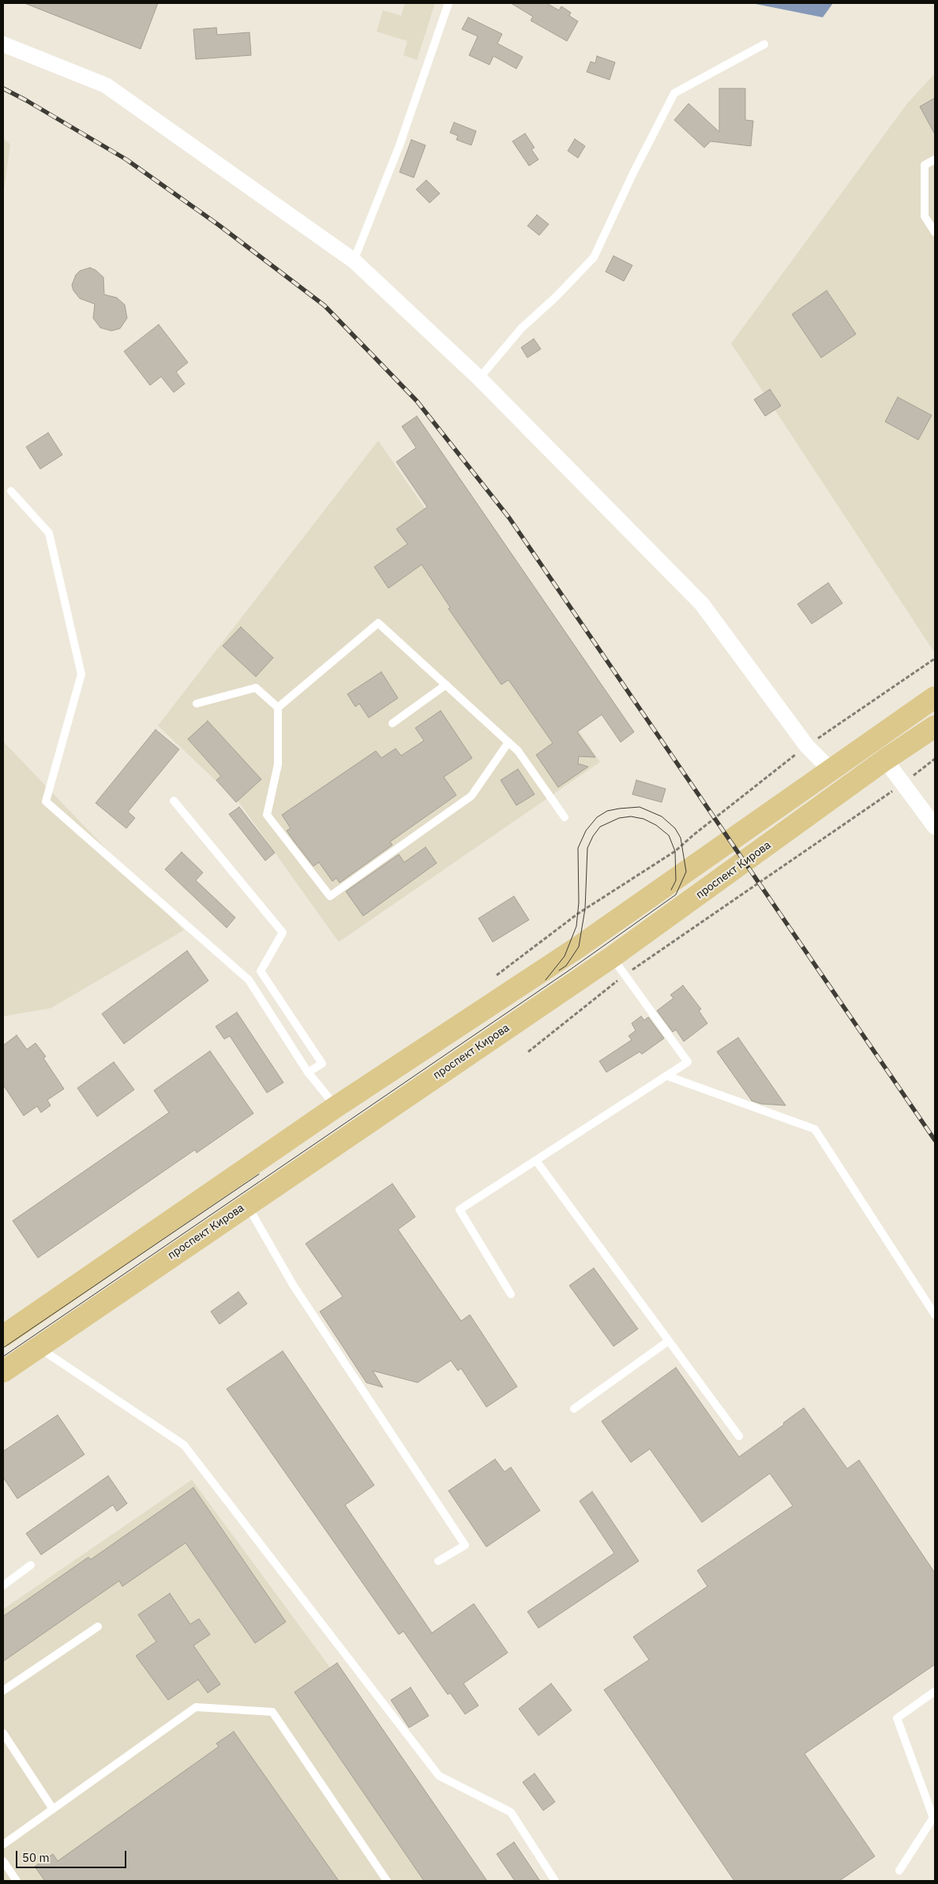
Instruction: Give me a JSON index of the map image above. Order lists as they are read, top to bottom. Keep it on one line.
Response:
{"streets":{"main road":["проспект Кирова"]},"scale_bar":"50 m"}
